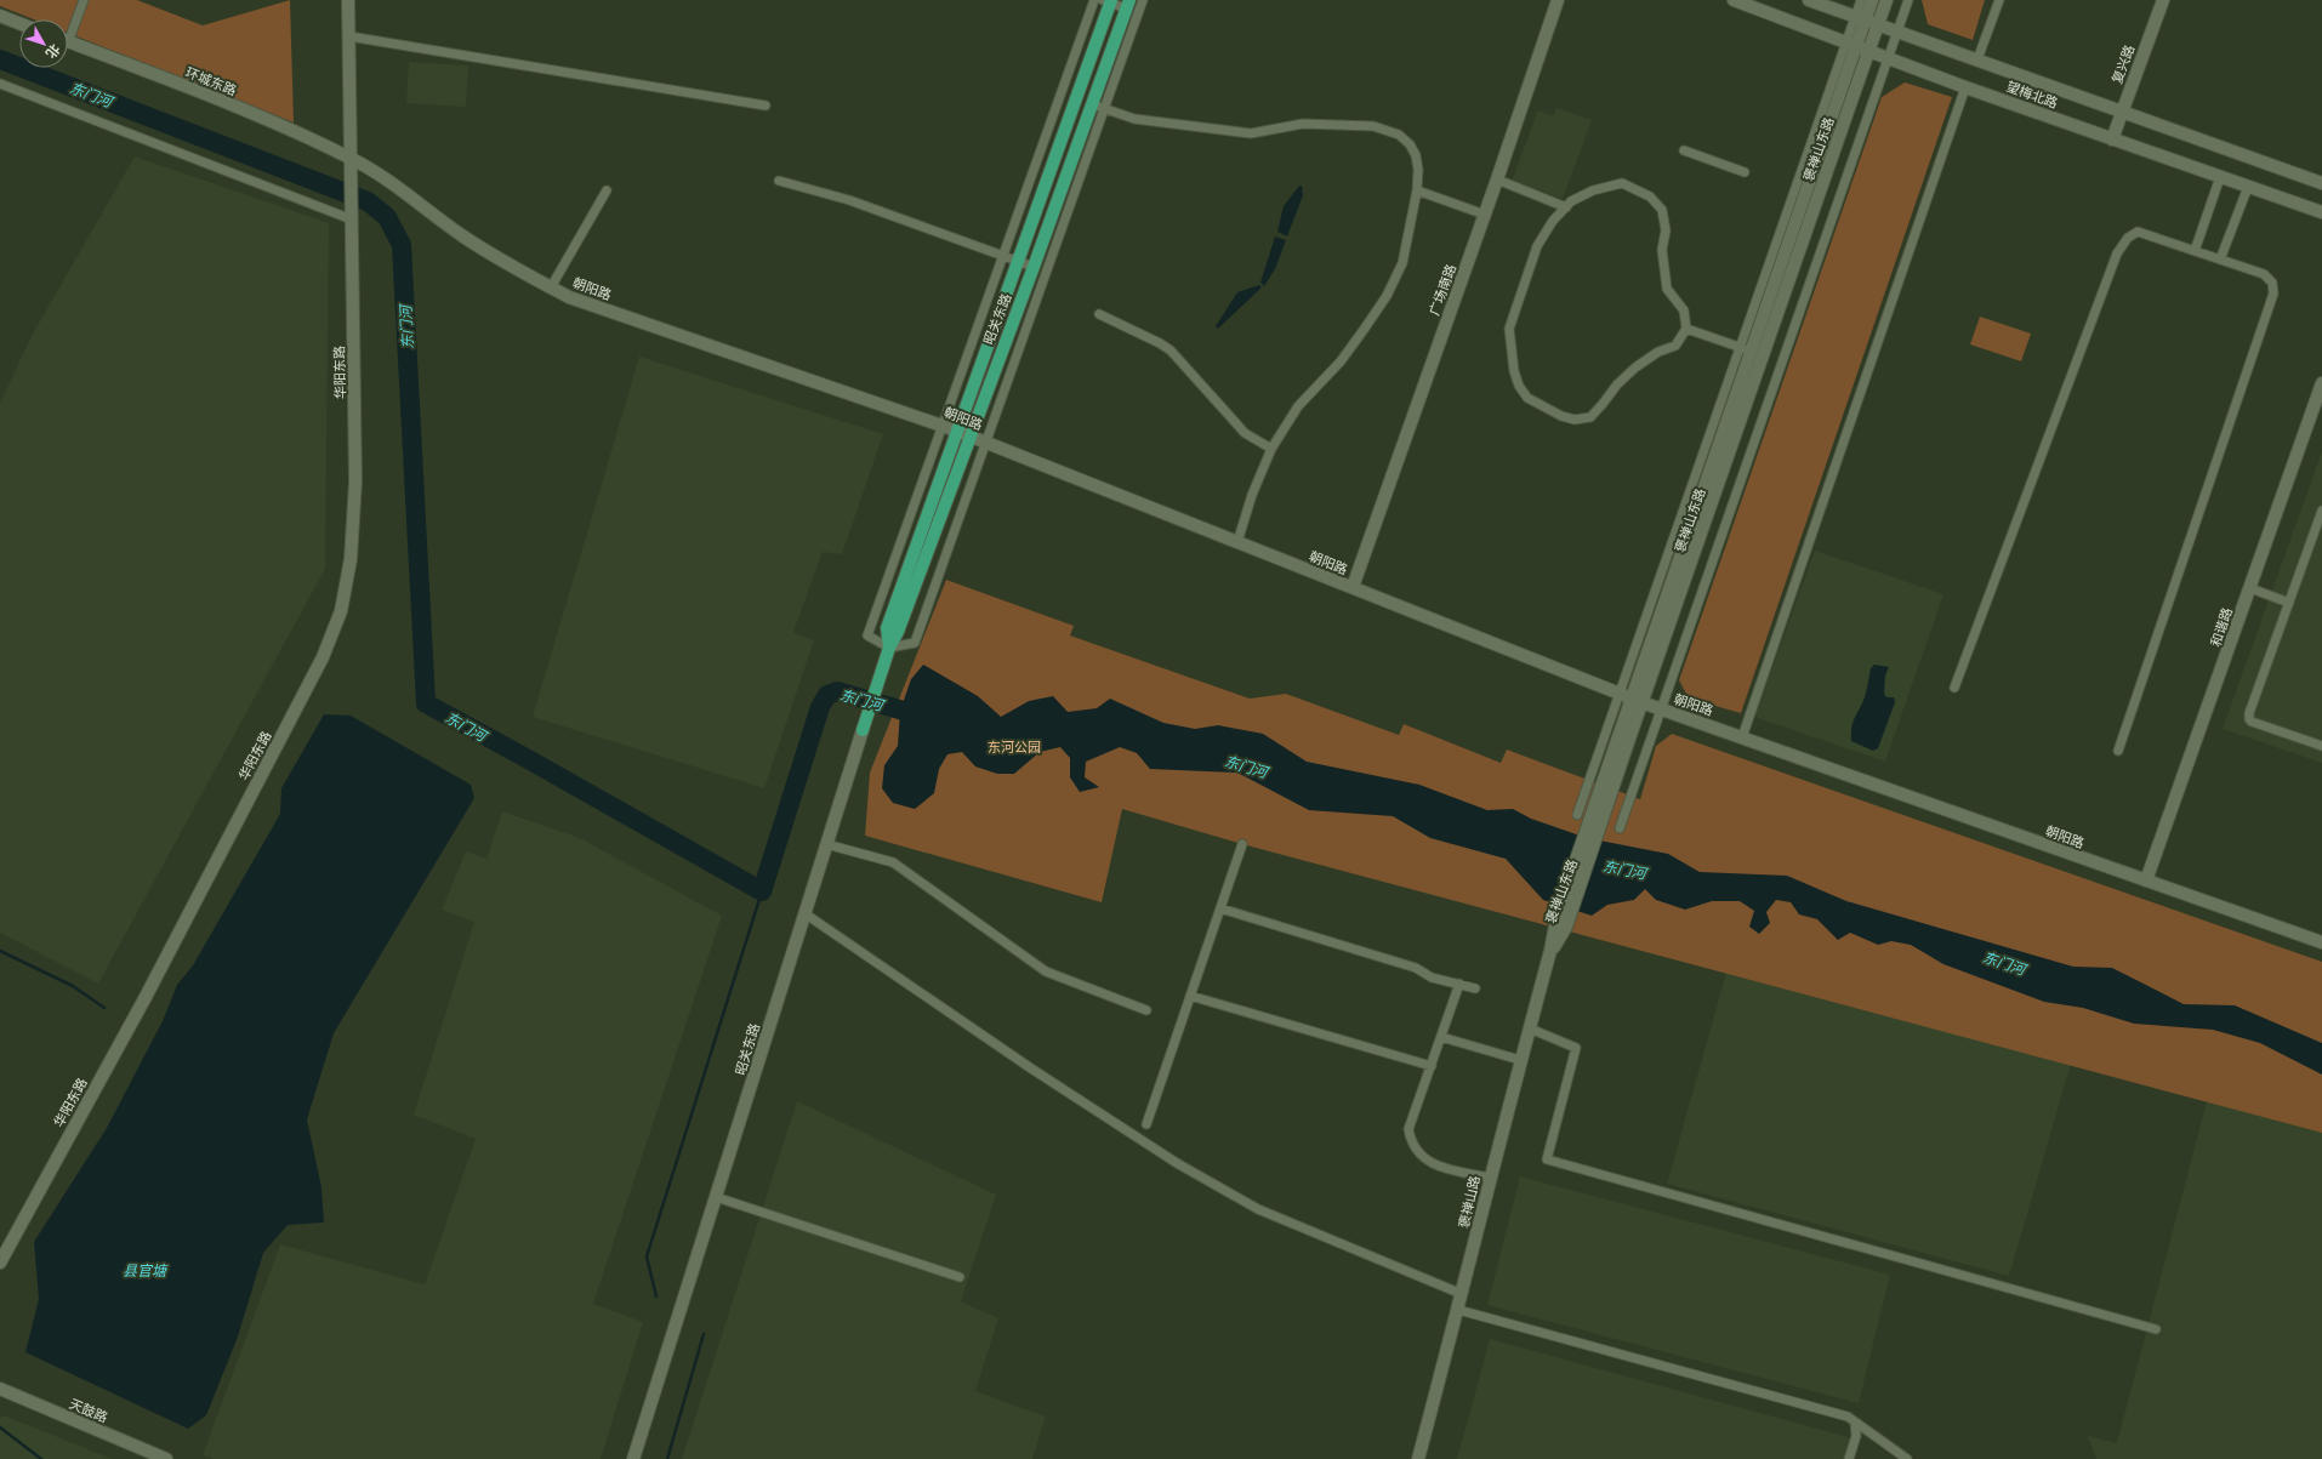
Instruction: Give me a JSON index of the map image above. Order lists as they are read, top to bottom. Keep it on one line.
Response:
{"streets":{"main road":["复兴路","环城东路","望梅北路","褒禅山东路","朝阳路","广场南路","昭关东路","华阳东路","和谐路","褒禅山路","天鼓路"]},"crossings":[["复兴路","望梅北路"],["环城东路","朝阳路"],["环城东路","华阳东路"],["望梅北路","褒禅山东路"],["褒禅山东路","朝阳路"],["褒禅山东路","褒禅山路"],["朝阳路","广场南路"],["朝阳路","昭关东路"],["朝阳路","华阳东路"],["朝阳路","和谐路"]],"water":["东门河","县官塘"],"parks":["东河公园"],"north":"bottom right"}
